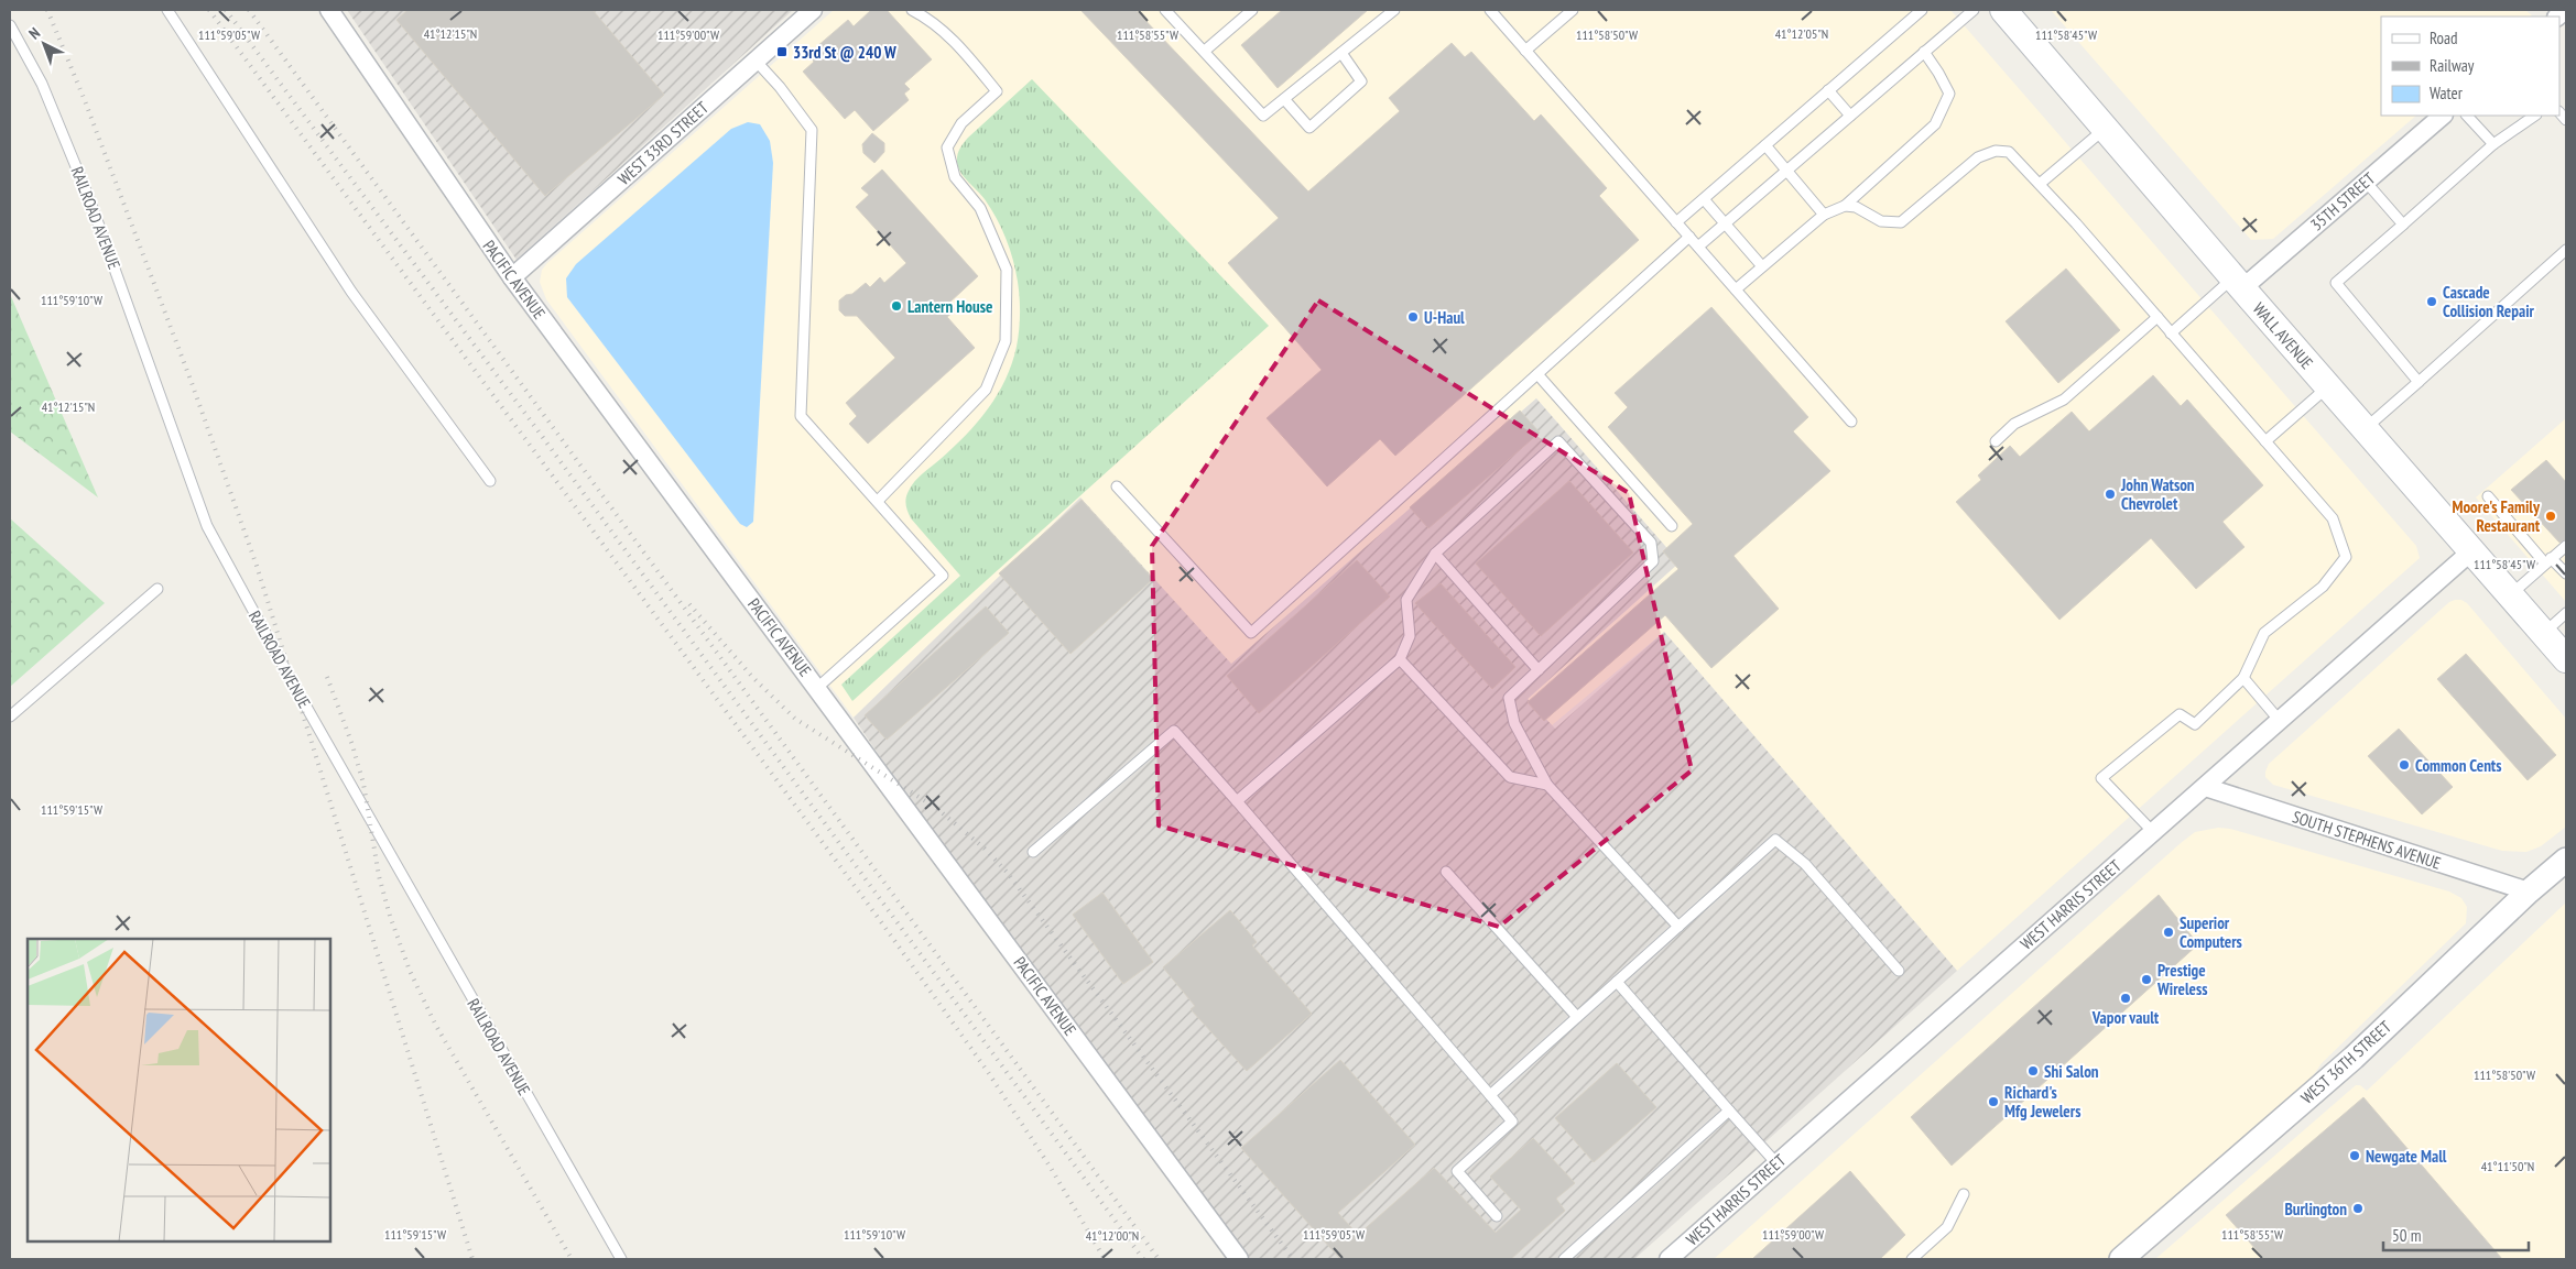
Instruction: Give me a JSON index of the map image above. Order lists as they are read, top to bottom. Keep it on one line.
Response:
{"streets":{"main road":["WALL AVENUE"],"street":["WEST 33RD STREET","35TH STREET","PACIFIC AVENUE","SOUTH STEPHENS AVENUE","WEST HARRIS STREET","WEST 36TH STREET"],"lane":["RAILROAD AVENUE"]},"crossings":[["WEST 33RD STREET","PACIFIC AVENUE"],["35TH STREET","WALL AVENUE"],["WALL AVENUE","WEST HARRIS STREET"],["SOUTH STEPHENS AVENUE","WEST HARRIS STREET"],["SOUTH STEPHENS AVENUE","WEST 36TH STREET"]],"places":{"transit":["33rd St @ 240 W"],"other":["Cascade Collision Repair","Lantern House","U-Haul","John Watson Chevrolet","Moore's Family Restaurant","Common Cents","Superior Computers","Prestige Wireless","Vapor vault","Shi Salon","Richard's Mfg Jewelers","Newgate Mall","Burlington"]},"legend":["Road","Railway","Water"],"scale_bar":"50 m","north":"top left","coordinates":["41°12'15\"N","41°12'05\"N","111°59'05\"W","111°59'00\"W","111°58'55\"W","111°58'45\"W","111°58'50\"W","111°59'10\"W","111°59'15\"W","41°11'50\"N","41°12'00\"N"]}
